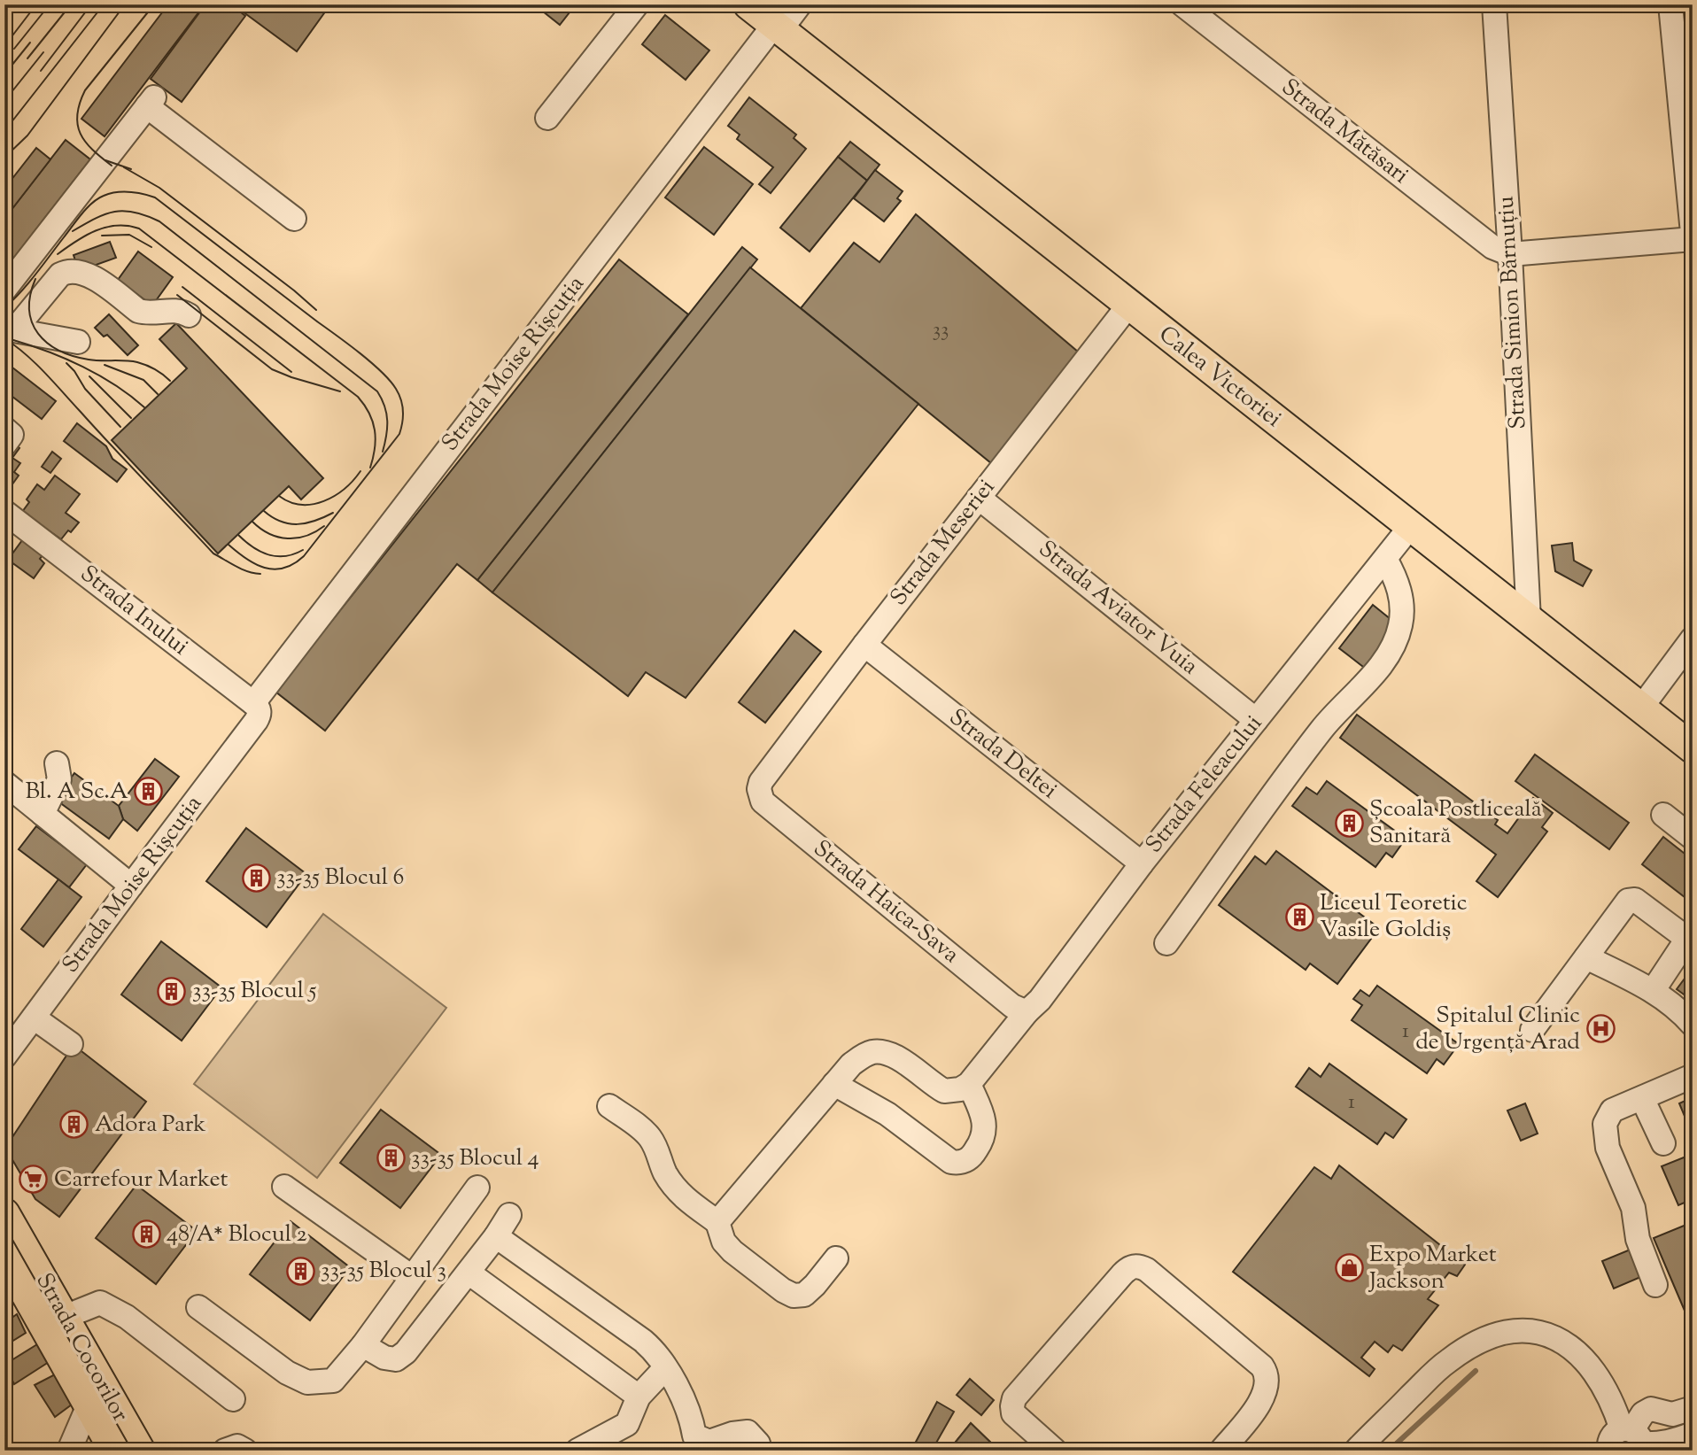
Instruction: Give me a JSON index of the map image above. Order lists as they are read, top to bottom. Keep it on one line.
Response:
{"streets":{"main road":["Calea Victoriei","Strada Cocorilor"],"street":["Strada Mătăsari","Strada Simion Bărnuțiu","Strada Moise Rișcuția","Strada Meseriei","Strada Aviator Vuia","Strada Inului","Strada Deltei","Strada Feleacului","Strada Haica-Sava"]},"crossings":[["Strada Mătăsari","Strada Simion Bărnuțiu"],["Strada Simion Bărnuțiu","Calea Victoriei"],["Strada Moise Rișcuția","Calea Victoriei"],["Strada Moise Rișcuția","Strada Inului"],["Calea Victoriei","Strada Meseriei"],["Calea Victoriei","Strada Feleacului"],["Strada Meseriei","Strada Aviator Vuia"],["Strada Meseriei","Strada Deltei"],["Strada Meseriei","Strada Haica-Sava"],["Strada Aviator Vuia","Strada Feleacului"],["Strada Deltei","Strada Feleacului"],["Strada Feleacului","Strada Haica-Sava"]],"places":{"building":["Bl. A Sc.A","Școala Postliceală Sanitară","33-35 Blocul 6","Liceul Teoretic Vasile Goldiș","33-35 Blocul 5","Adora Park","33-35 Blocul 4","48/A* Blocul 2","33-35 Blocul 3"],"hospital":["Spitalul Clinic de Urgență Arad"],"supermarket":["Carrefour Market"],"shop":["Expo Market Jackson"]},"house_numbers":["33","1","1"]}
